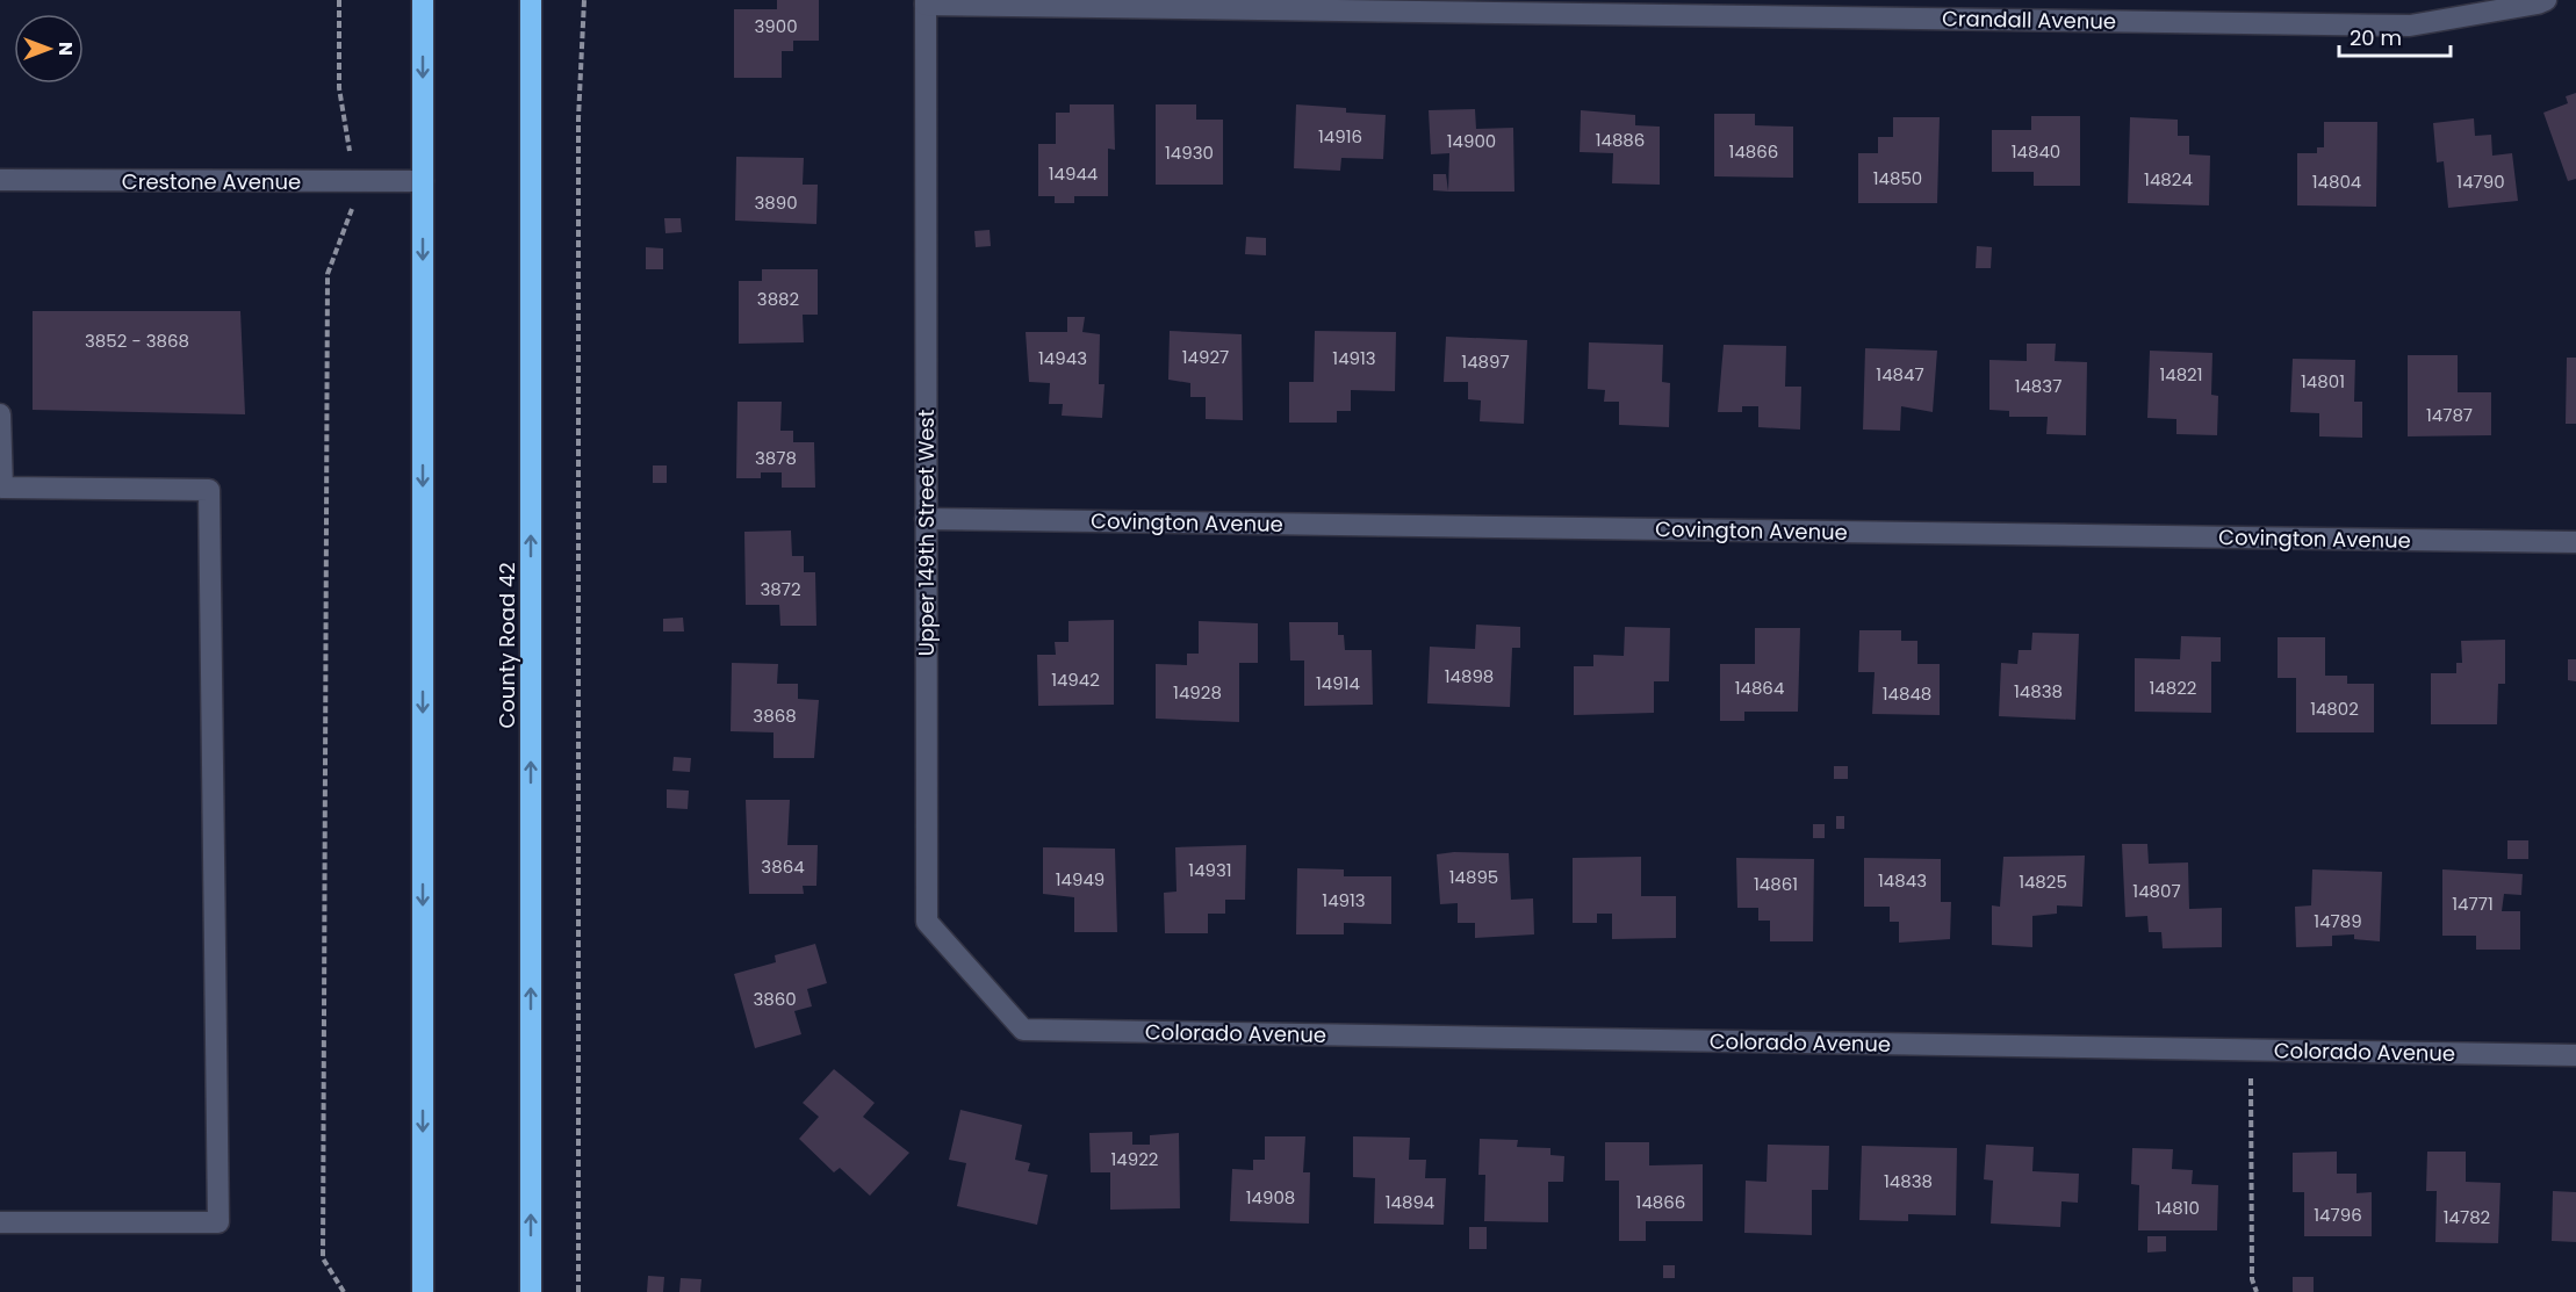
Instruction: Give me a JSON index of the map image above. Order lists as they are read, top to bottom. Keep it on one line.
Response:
{"streets":{"highway":["County Road 42"],"street":["Crandall Avenue","Crestone Avenue","Covington Avenue","Upper 149th Street West","Colorado Avenue"]},"crossings":[["Crandall Avenue","Upper 149th Street West"],["Covington Avenue","Upper 149th Street West"],["Upper 149th Street West","Colorado Avenue"]],"house_numbers":["3900","14916","14886","14900","14866","14840","14930","14944","14850","14824","14804","14790","3890","3882","3852 - 3868","14927","14943","14913","14897","14847","14821","14801","14837","14787","3878","3872","14898","14942","14914","14864","14822","14838","14928","14848","14802","3868","3864","14931","14895","14949","14843","14825","14861","14807","14913","14771","14789","3860","14922","14838","14908","14894","14866","14810","14796","14782"],"scale_bar":"20 m","north":"right"}
